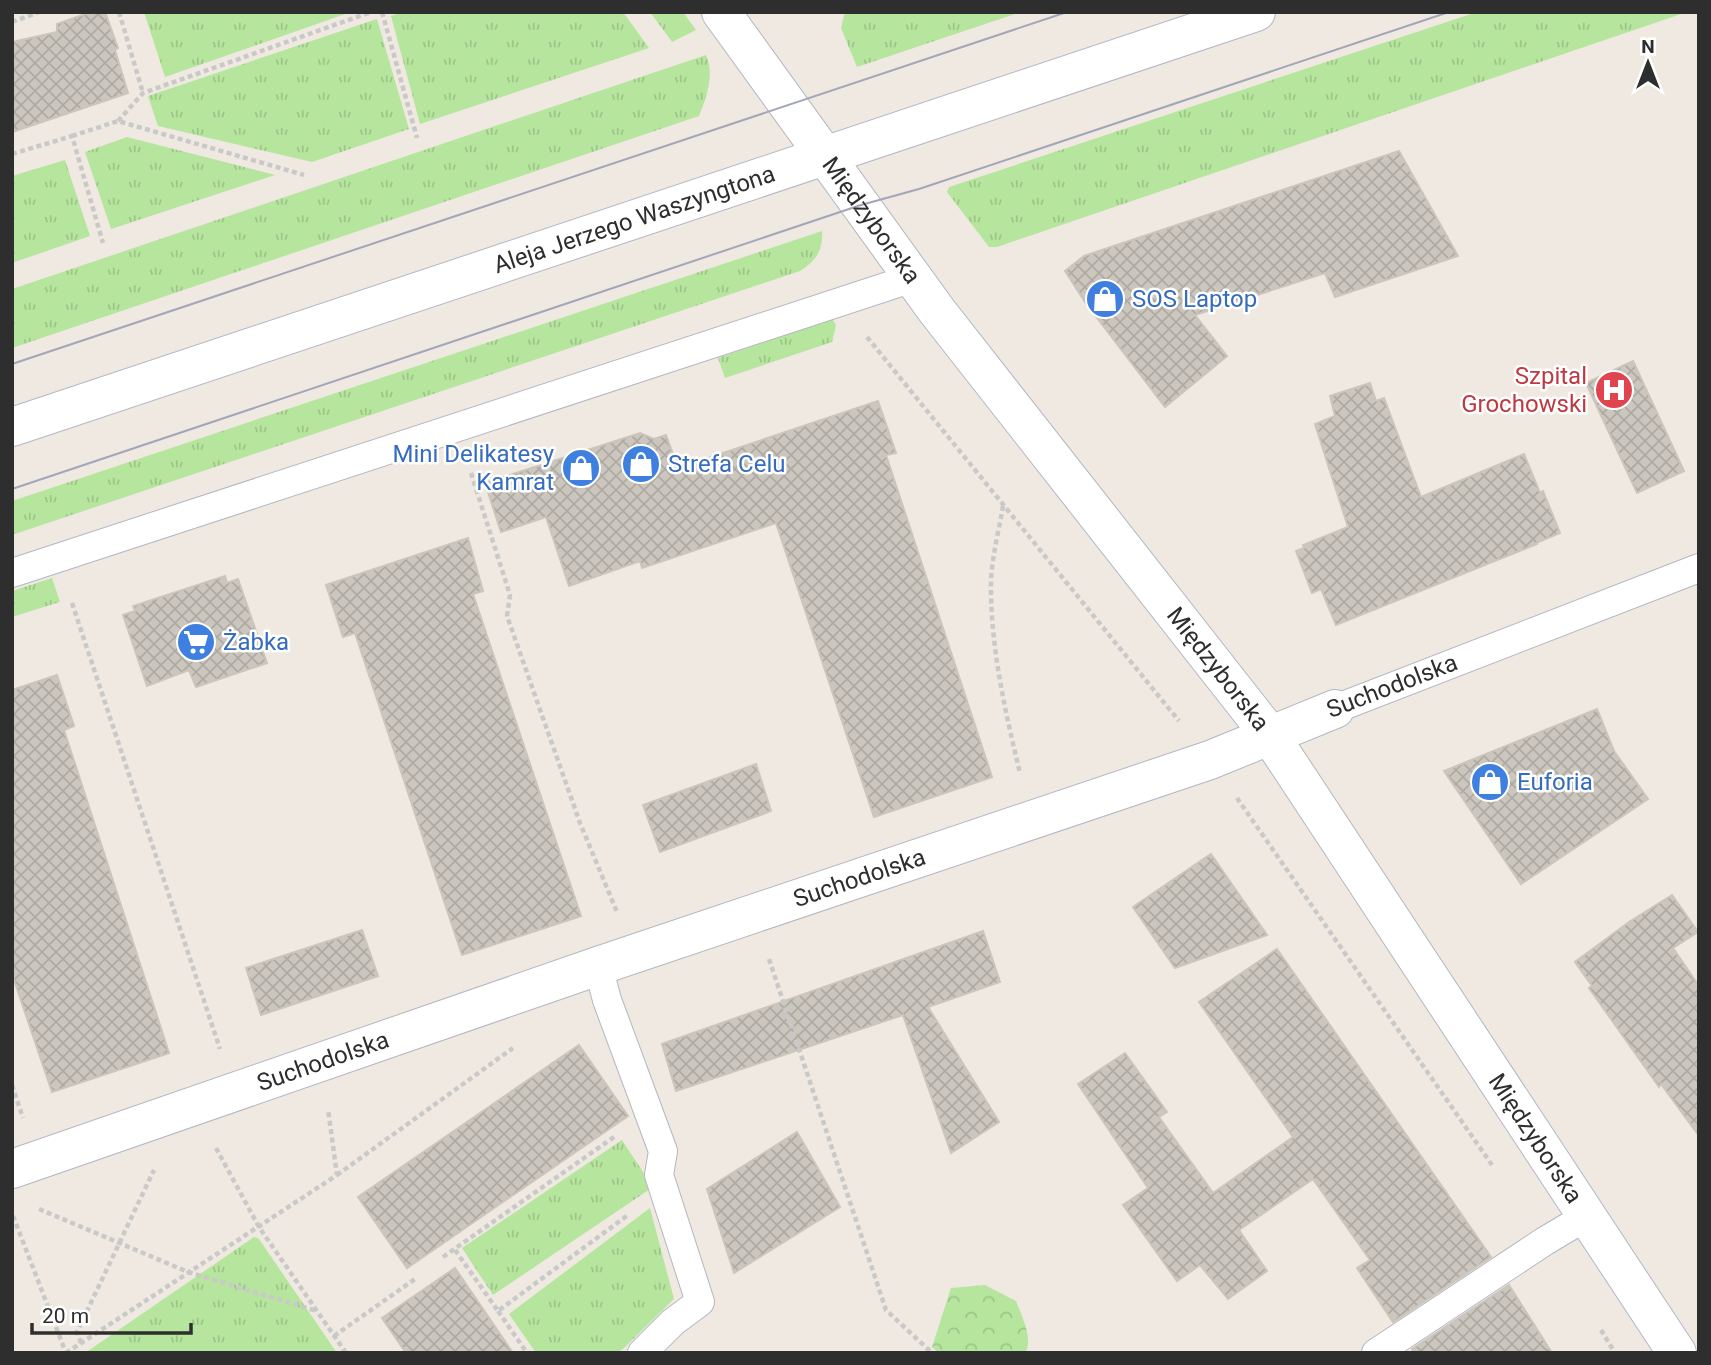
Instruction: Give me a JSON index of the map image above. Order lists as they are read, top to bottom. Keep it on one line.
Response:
{"streets":{"street":["Aleja Jerzego Waszyngtona","Międzyborska","Suchodolska"]},"crossings":[["Aleja Jerzego Waszyngtona","Międzyborska"],["Międzyborska","Suchodolska"]],"places":{"shop":["SOS Laptop","Strefa Celu","Mini Delikatesy Kamrat","Euforia"],"hospital":["Szpital Grochowski"],"supermarket":["Żabka"]},"scale_bar":"20 m","north":"top"}
